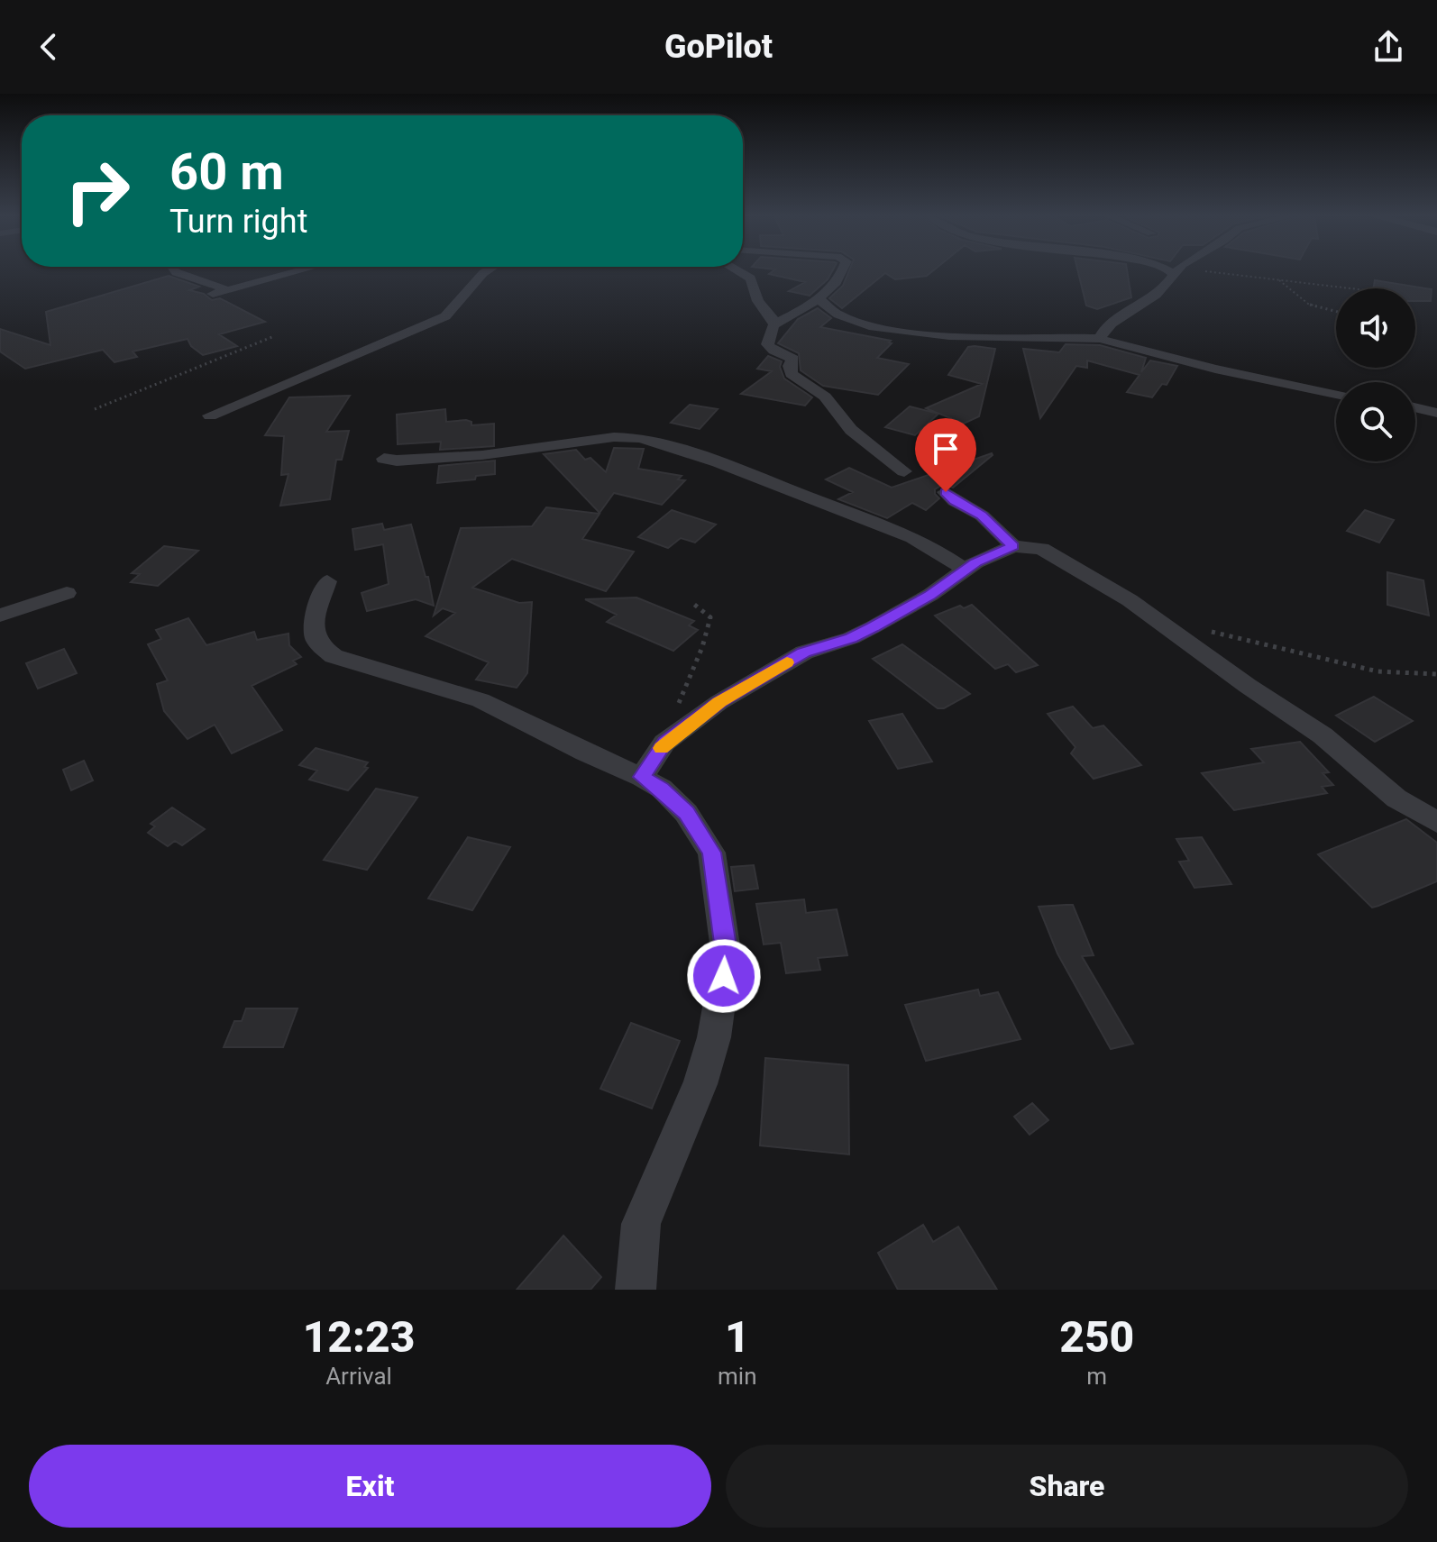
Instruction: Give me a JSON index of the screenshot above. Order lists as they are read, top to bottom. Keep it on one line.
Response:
{"page":{"header":"GoPilot","turn":["60 m","Turn right"],"eta":["12:23","Arrival","1","min","250","m"],"buttons":["Exit","Share"]}}
